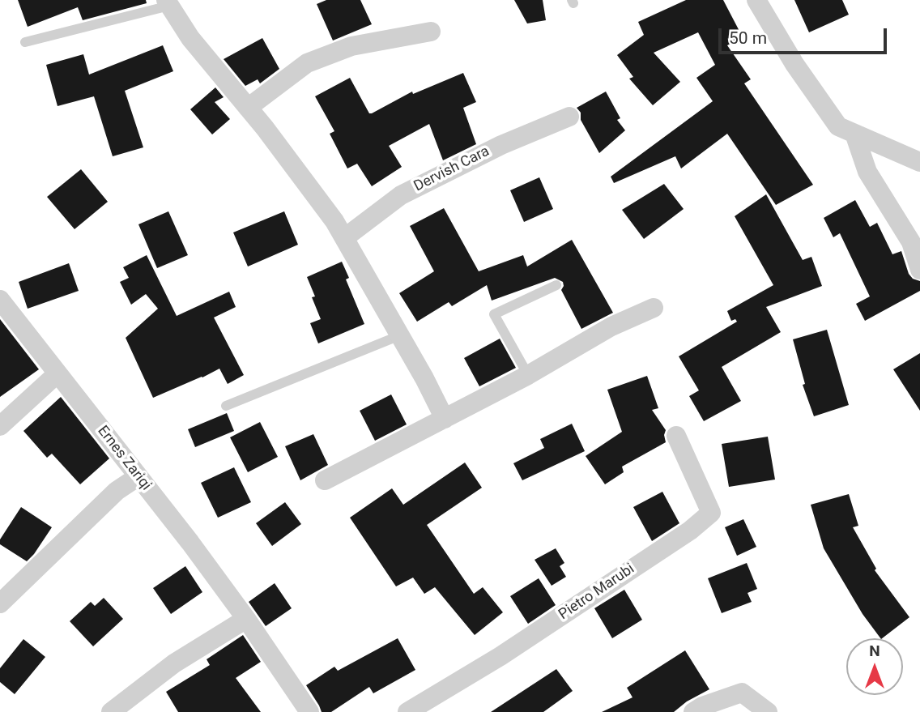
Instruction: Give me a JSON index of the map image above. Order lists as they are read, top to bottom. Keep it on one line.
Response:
{"streets":{"street":["Dervish Cara","Ernes Zariqi","Pietro Marubi"]},"scale_bar":"50 m","north":"top"}
